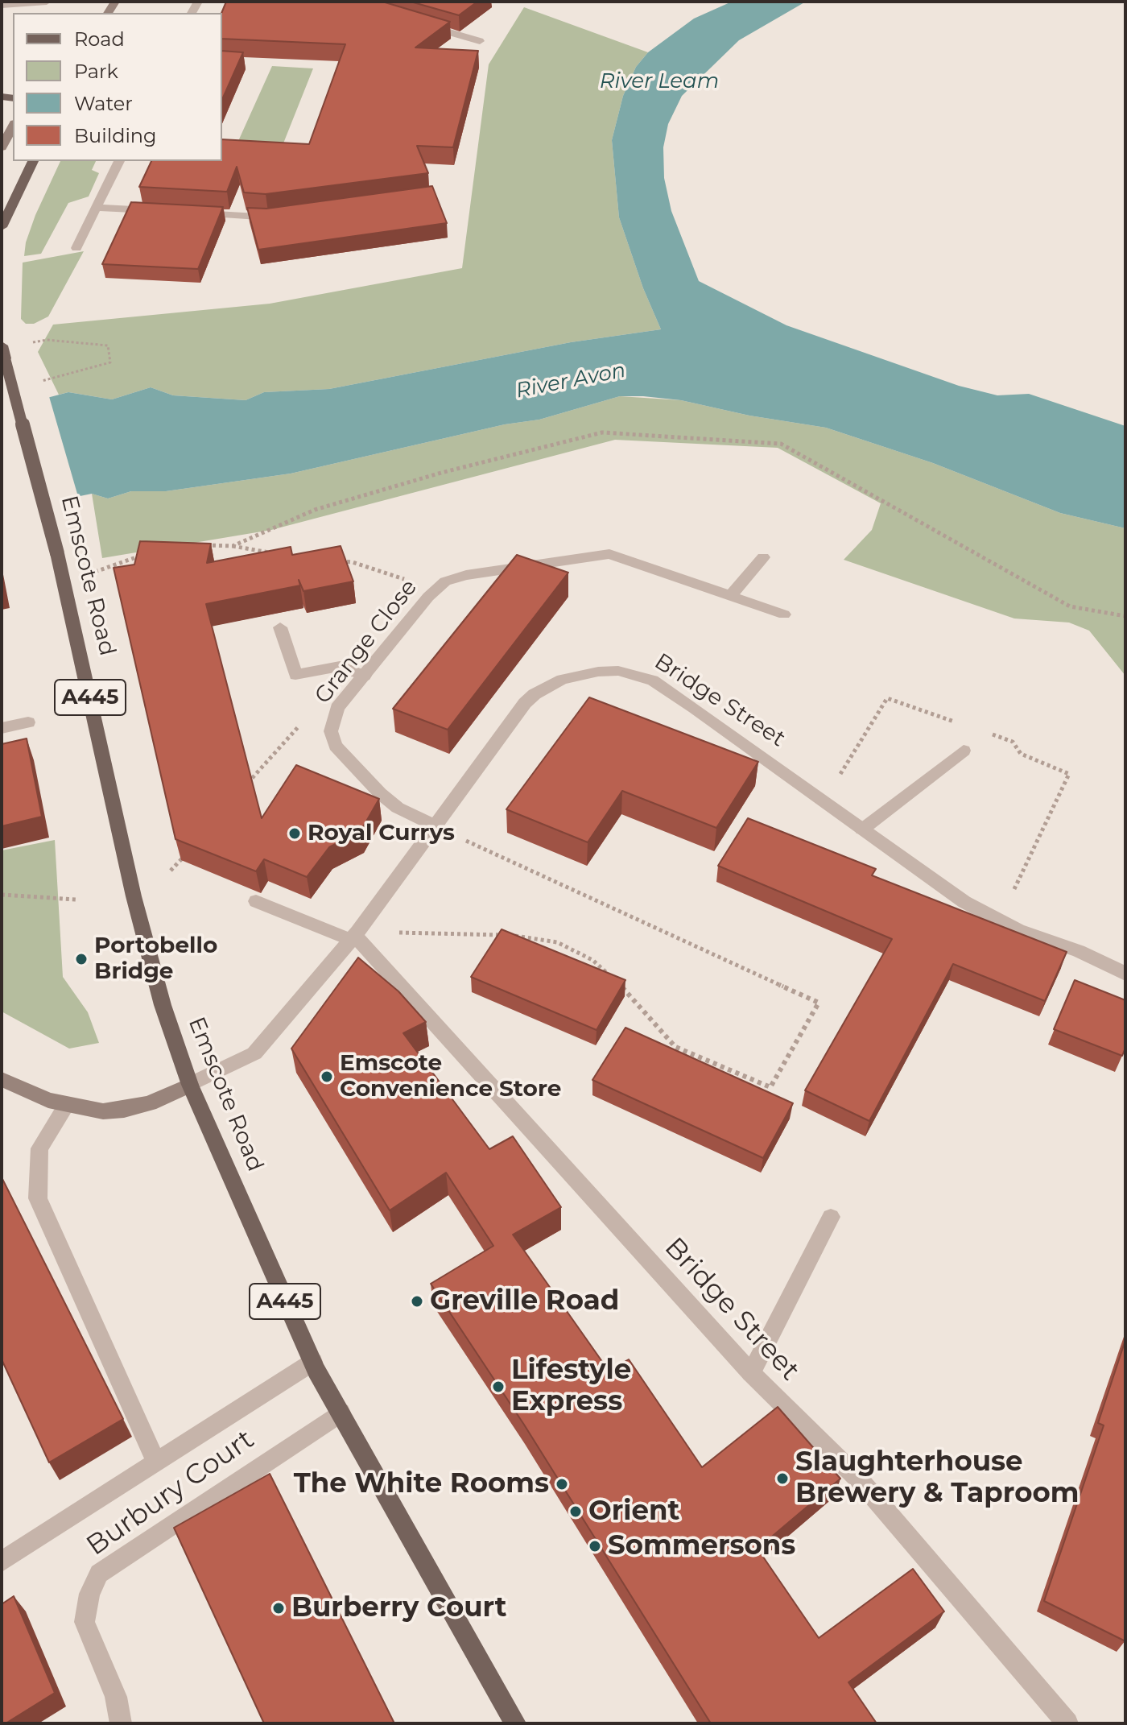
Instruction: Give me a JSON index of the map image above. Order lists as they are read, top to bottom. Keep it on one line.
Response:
{"streets":{"main road":["Emscote Road","A445"],"street":["Grange Close","Bridge Street","Burbury Court"]},"crossings":[["Emscote Road","Bridge Street"],["Emscote Road","Burbury Court"],["Grange Close","Bridge Street"]],"water":["River Leam","River Avon"],"places":["Royal Currys","Portobello Bridge","Emscote Convenience Store","Greville Road","Lifestyle Express","Slaughterhouse Brewery & Taproom","The White Rooms","Orient","Sommersons","Burberry Court"],"legend":["Road","Park","Water","Building"]}
